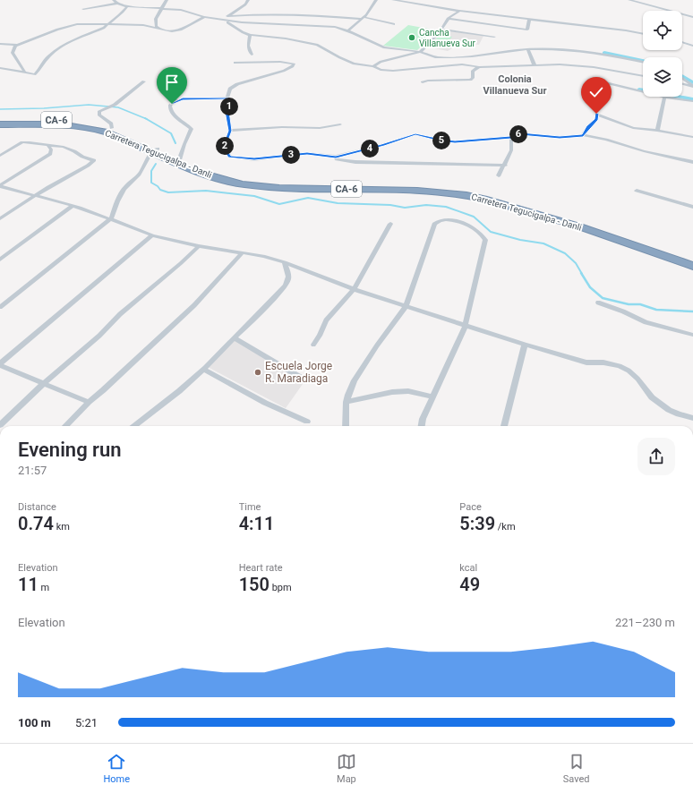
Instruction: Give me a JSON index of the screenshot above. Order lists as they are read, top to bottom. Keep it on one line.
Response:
{"streets":{"highway":["CA-6","Carretera Tegucigalpa - Danli"]},"districts":["Colonia Villanueva Sur"],"places":["Cancha Villanueva Sur","Escuela Jorge R. Maradiaga"],"page":{"pins":["1","6","5","2","4","3"],"heading":["Evening run","21:57"],"stats":[["Distance","0.74 km"],["Time","4:11"],["Pace","5:39 /km"],["Elevation","11 m"],["Heart rate","150 bpm"],["kcal","49"]],"chart":["Elevation","221–230 m"],"list":[{"name":"100 m","note":"5:21"}],"tabs":["Home","Map","Saved"]}}
